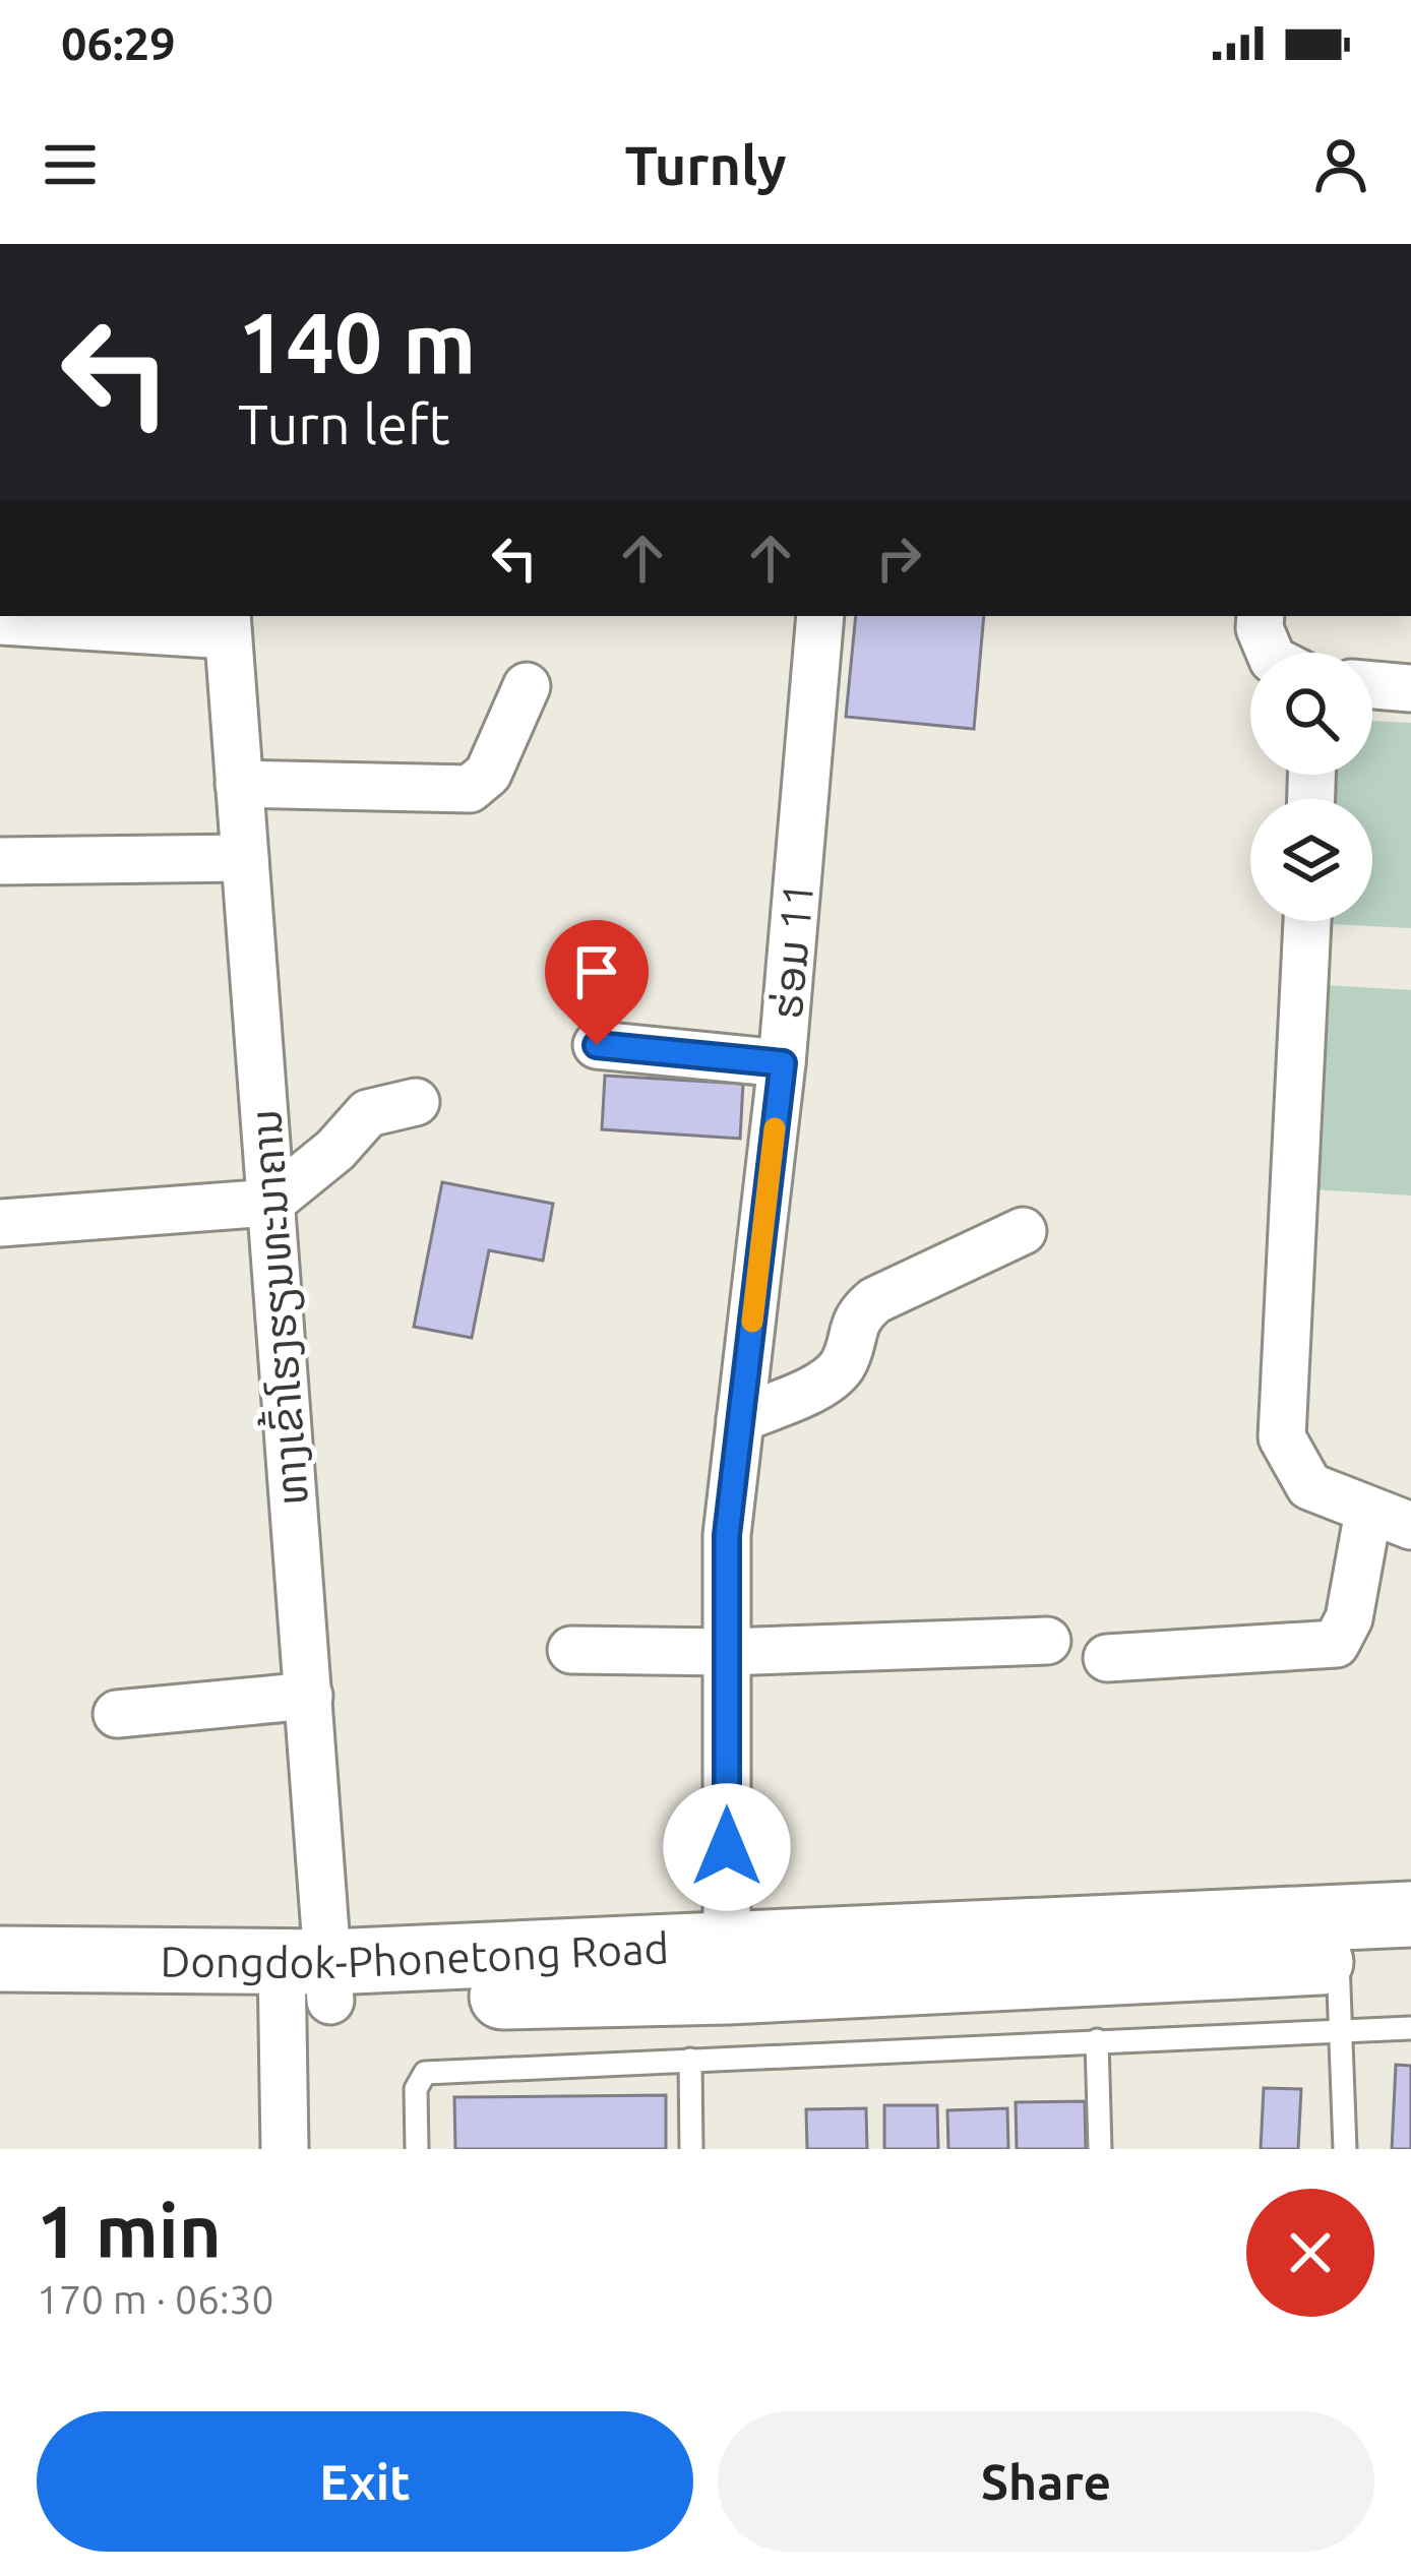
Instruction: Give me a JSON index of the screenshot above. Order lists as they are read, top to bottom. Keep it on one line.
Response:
{"streets":{"main road":["Dongdok-Phonetong Road"],"street":["ຮ່ອມ 11","ທາງເຂົ້າໂຮງຮຽນທະນາຄານ"]},"crossings":[["ຮ່ອມ 11","Dongdok-Phonetong Road"],["ທາງເຂົ້າໂຮງຮຽນທະນາຄານ","Dongdok-Phonetong Road"]],"page":{"status":"06:29","header":"Turnly","turn":["140 m","Turn left"],"heading":["1 min","170 m · 06:30"],"buttons":["Exit","Share"]}}
